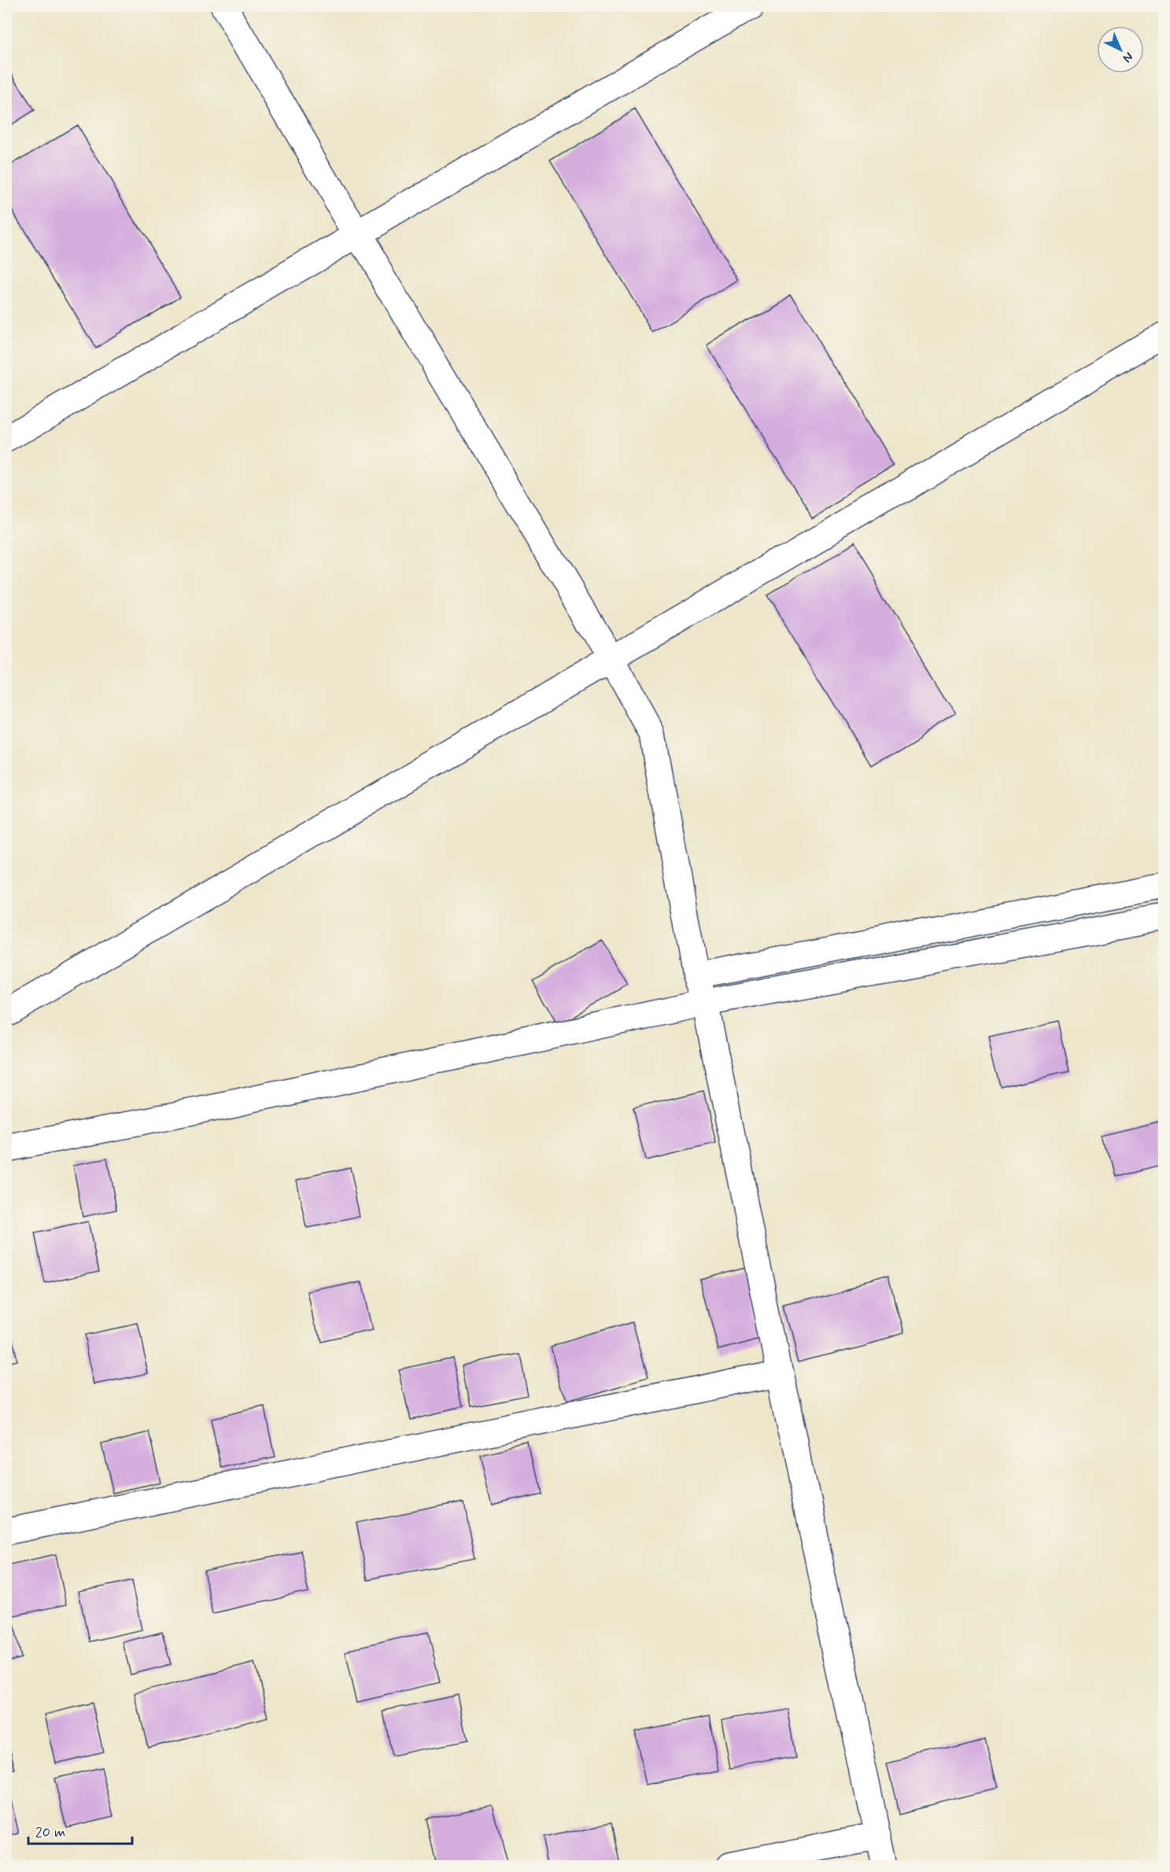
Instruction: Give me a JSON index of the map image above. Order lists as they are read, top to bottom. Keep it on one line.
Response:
{"scale_bar":"20 m","north":"bottom right"}
